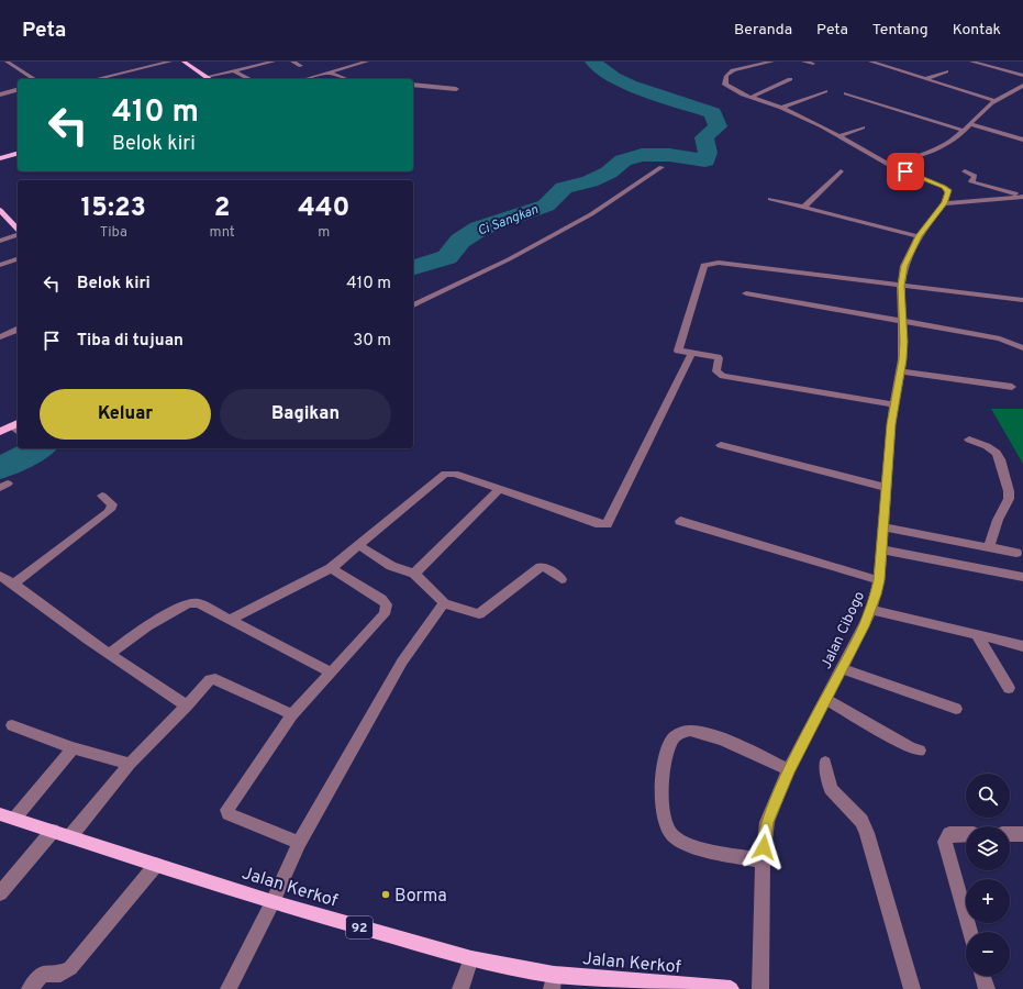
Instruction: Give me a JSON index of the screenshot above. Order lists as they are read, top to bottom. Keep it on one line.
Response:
{"streets":{"main road":["Jalan Kerkof","92"],"street":["Jalan Cibogo"]},"water":["Ci Sangkan"],"places":["Borma"],"page":{"header":"Peta","nav":["Beranda","Peta","Tentang","Kontak"],"turn":["410 m","Belok kiri"],"eta":["15:23","Tiba","2","mnt","440","m"],"list":[{"name":"Belok kiri","value":"410 m"},{"name":"Tiba di tujuan","value":"30 m"}],"buttons":["Keluar","Bagikan"],"map_buttons":["+","−"]}}
